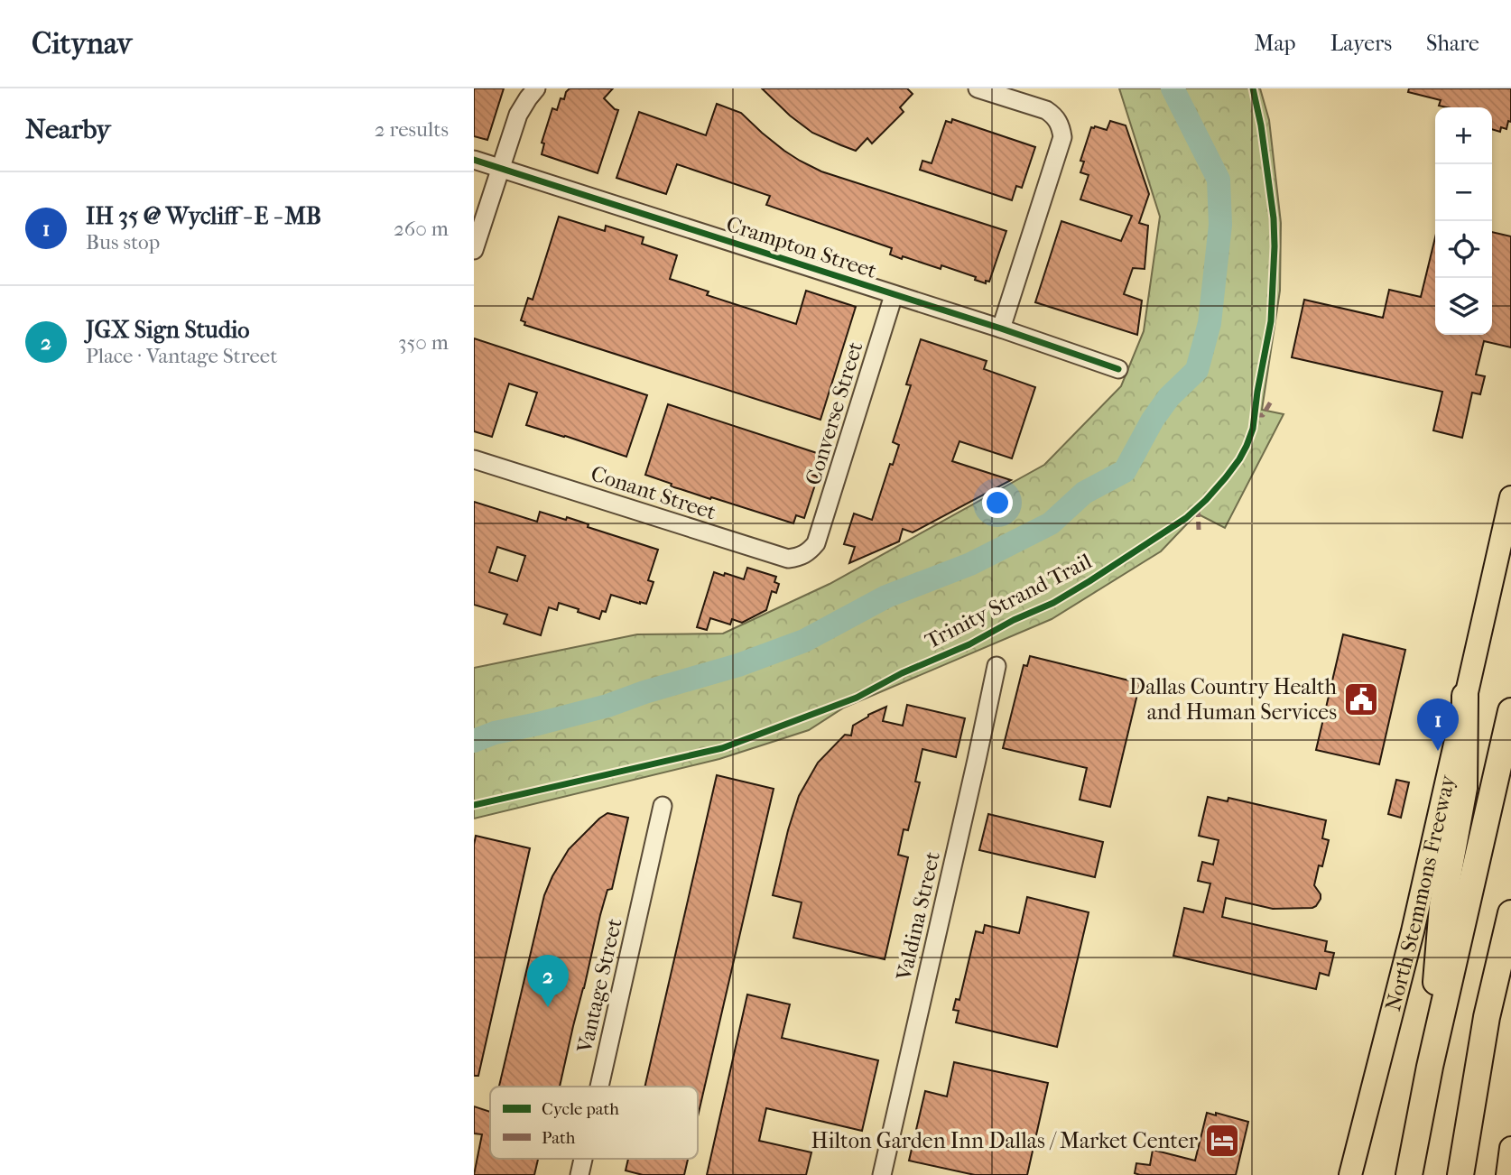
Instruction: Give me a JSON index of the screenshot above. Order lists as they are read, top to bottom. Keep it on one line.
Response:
{"streets":{"main road":["North Stemmons Freeway"],"street":["Crampton Street","Converse Street","Conant Street","Valdina Street","Vantage Street"],"cycle path":["Trinity Strand Trail"]},"crossings":[["Crampton Street","Converse Street"],["Converse Street","Conant Street"]],"places":{"public building":["Dallas Country Health and Human Services"],"hotel":["Hilton Garden Inn Dallas / Market Center"]},"legend":["Cycle path","Path"],"page":{"header":"Citynav","nav":["Map","Layers","Share"],"heading":["Nearby","2 results"],"map_buttons":["+","−"],"list":[{"mark":"1","name":"IH 35 @ Wycliff - E - MB","note":"Bus stop","value":"260 m"},{"mark":"2","name":"JGX Sign Studio","note":"Place · Vantage Street","value":"350 m"}],"pins":["1","2"]}}
